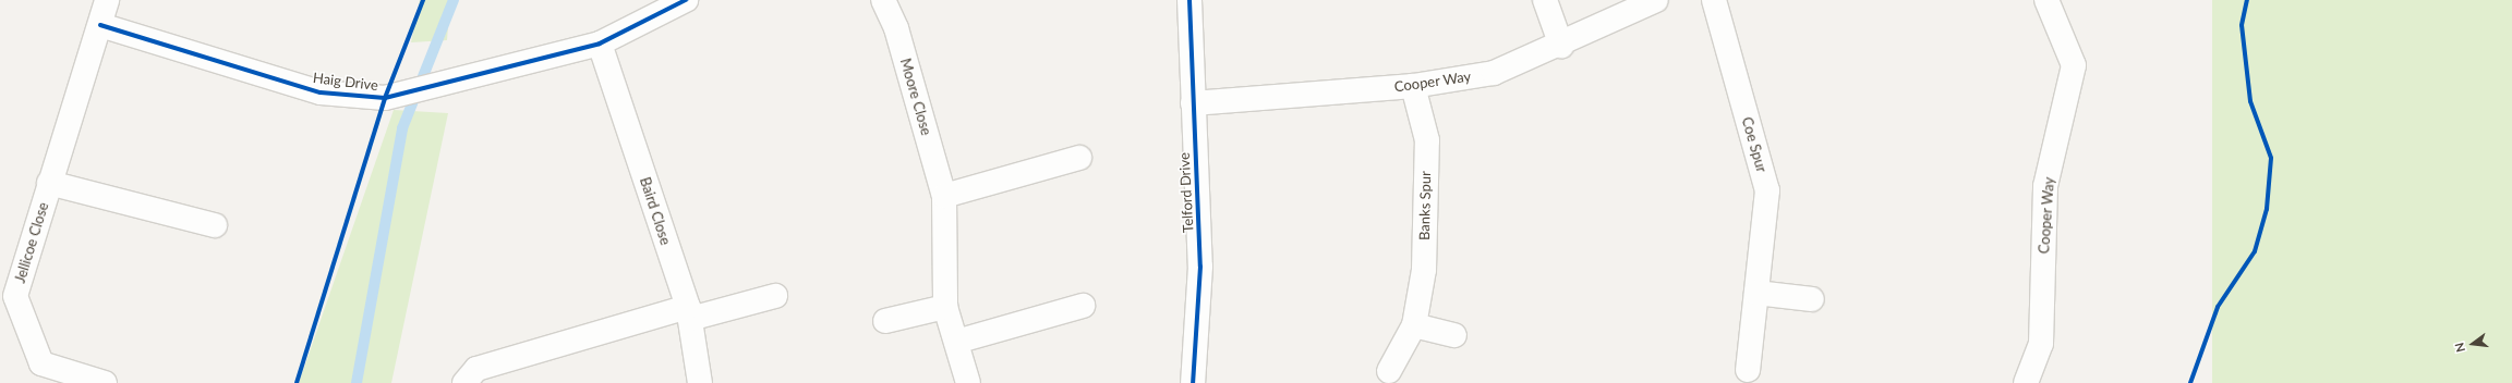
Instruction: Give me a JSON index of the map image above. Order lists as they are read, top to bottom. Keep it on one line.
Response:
{"streets":{"street":["Haig Drive","Cooper Way","Moore Close","Coe Spur","Telford Drive","Banks Spur","Baird Close","Jellicoe Close"]},"crossings":[["Haig Drive","Baird Close"],["Haig Drive","Jellicoe Close"],["Cooper Way","Telford Drive"],["Cooper Way","Banks Spur"]],"north":"left"}
